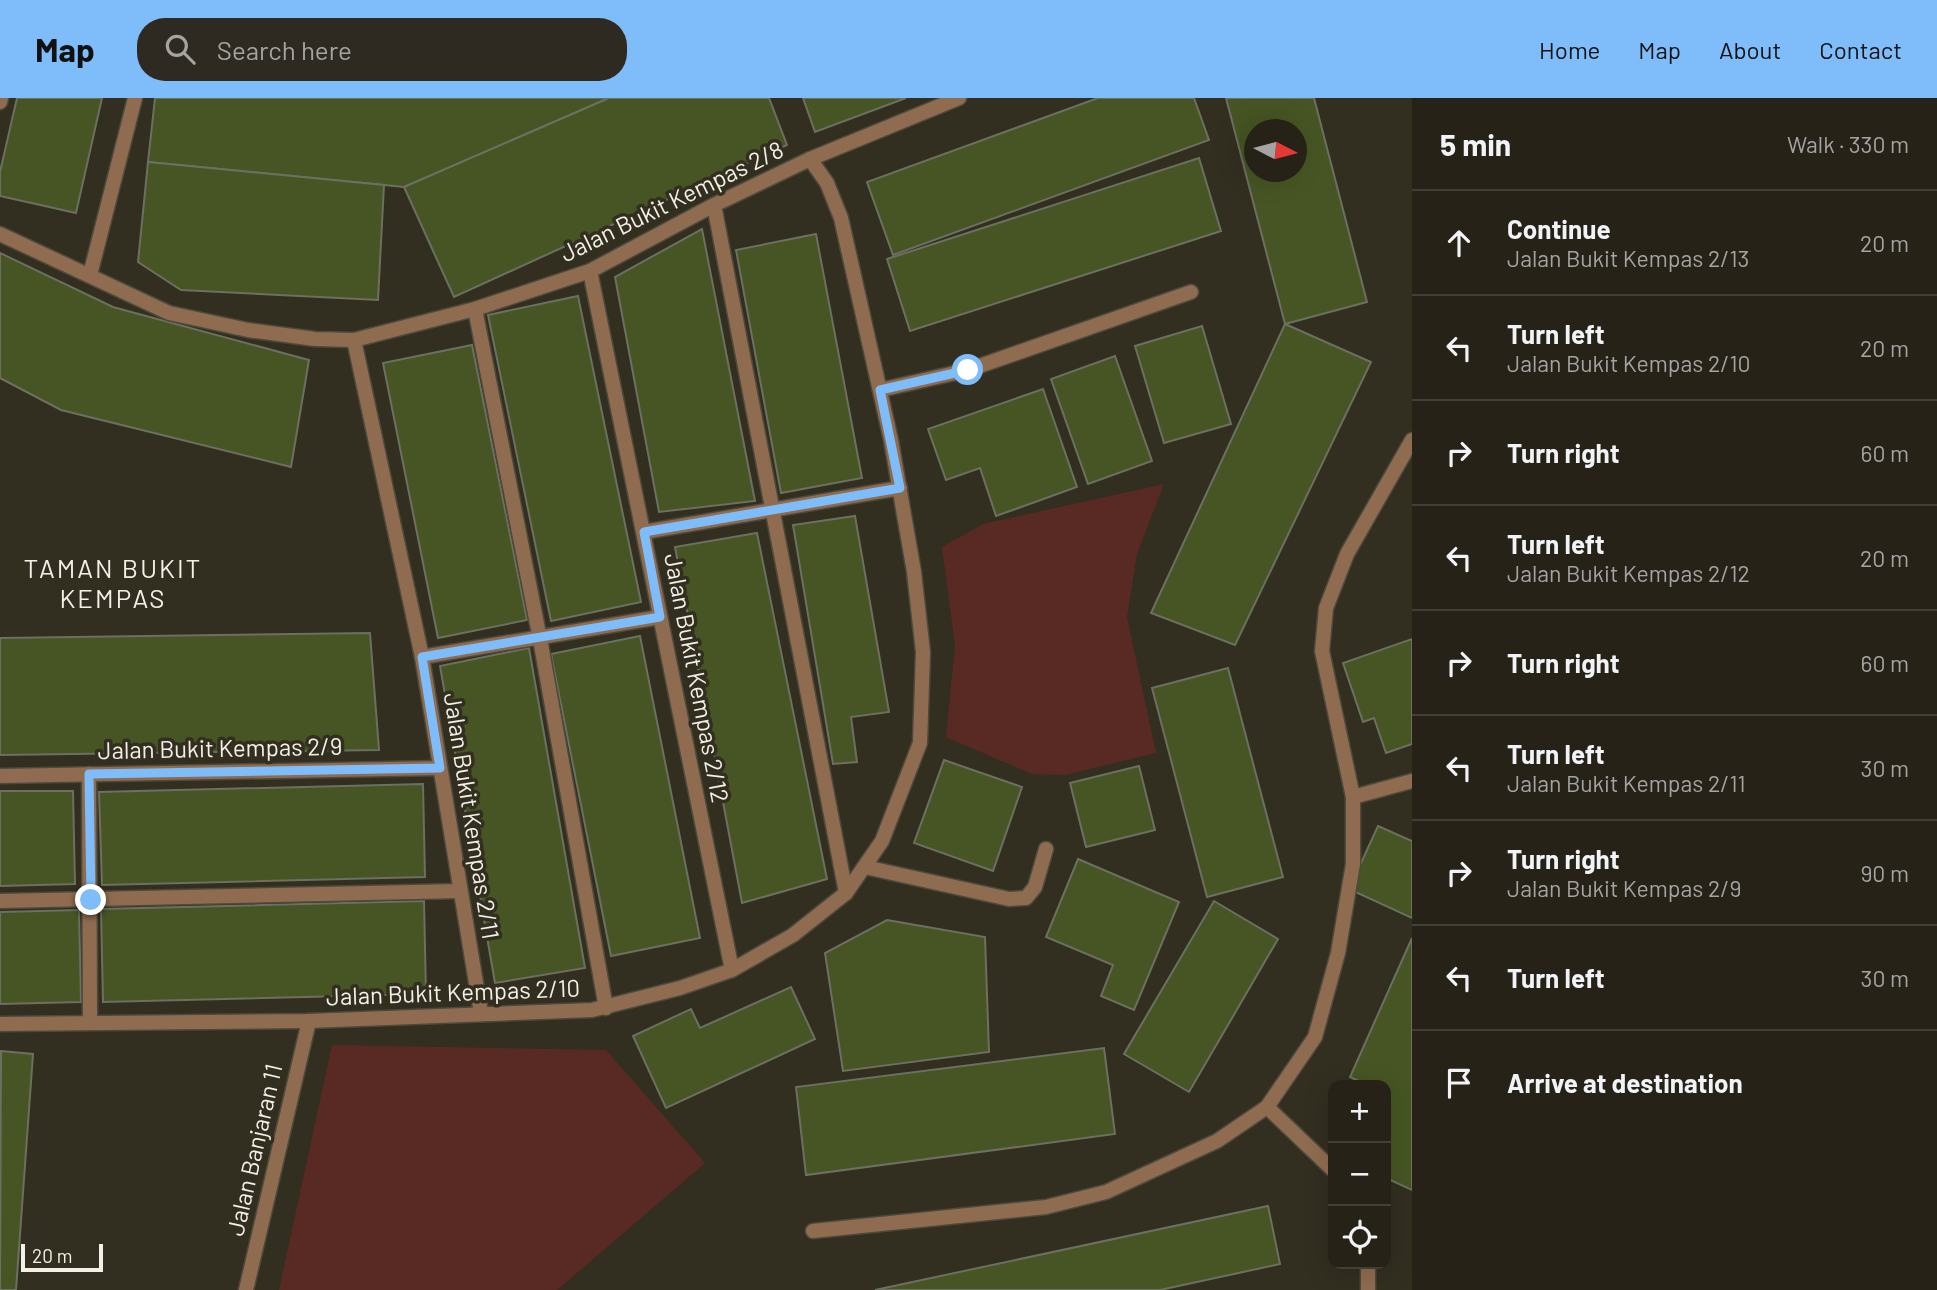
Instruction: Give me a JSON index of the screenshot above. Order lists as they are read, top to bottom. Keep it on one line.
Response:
{"streets":{"street":["Jalan Bukit Kempas 2/8","Jalan Bukit Kempas 2/12","Jalan Bukit Kempas 2/9","Jalan Bukit Kempas 2/11","Jalan Bukit Kempas 2/10","Jalan Banjaran 11"]},"crossings":[["Jalan Bukit Kempas 2/8","Jalan Bukit Kempas 2/12"],["Jalan Bukit Kempas 2/8","Jalan Bukit Kempas 2/11"],["Jalan Bukit Kempas 2/8","Jalan Bukit Kempas 2/10"],["Jalan Bukit Kempas 2/12","Jalan Bukit Kempas 2/10"],["Jalan Bukit Kempas 2/9","Jalan Bukit Kempas 2/11"],["Jalan Bukit Kempas 2/11","Jalan Bukit Kempas 2/10"],["Jalan Bukit Kempas 2/10","Jalan Banjaran 11"]],"districts":["TAMAN BUKIT KEMPAS"],"scale_bar":"20 m","north":"right","page":{"header":"Map","search":"Search here","nav":["Home","Map","About","Contact"],"heading":["5 min","Walk · 330 m"],"list":[["Continue","Jalan Bukit Kempas 2/13","20 m"],["Turn left","Jalan Bukit Kempas 2/10","20 m"],["Turn right","60 m"],["Turn left","Jalan Bukit Kempas 2/12","20 m"],["Turn right","60 m"],["Turn left","Jalan Bukit Kempas 2/11","30 m"],["Turn right","Jalan Bukit Kempas 2/9","90 m"],["Turn left","30 m"],"Arrive at destination"],"map_buttons":["+","−"],"scale":"20 m"}}
